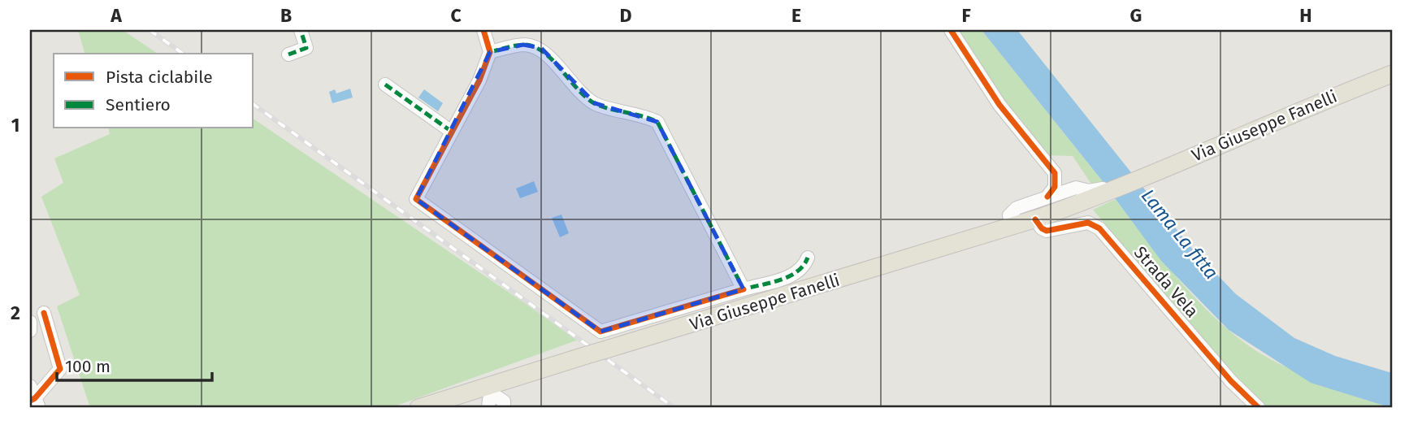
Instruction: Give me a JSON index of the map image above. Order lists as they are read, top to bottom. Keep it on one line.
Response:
{"streets":{"main road":["Via Giuseppe Fanelli"],"street":["Strada Vela"]},"crossings":[["Via Giuseppe Fanelli","Strada Vela"]],"water":["Lama La fitta"],"legend":["Pista ciclabile","Sentiero"],"scale_bar":"100 m","grid":{"columns":["A","B","C","D","E","F","G","H"],"rows":["1","2"]}}
